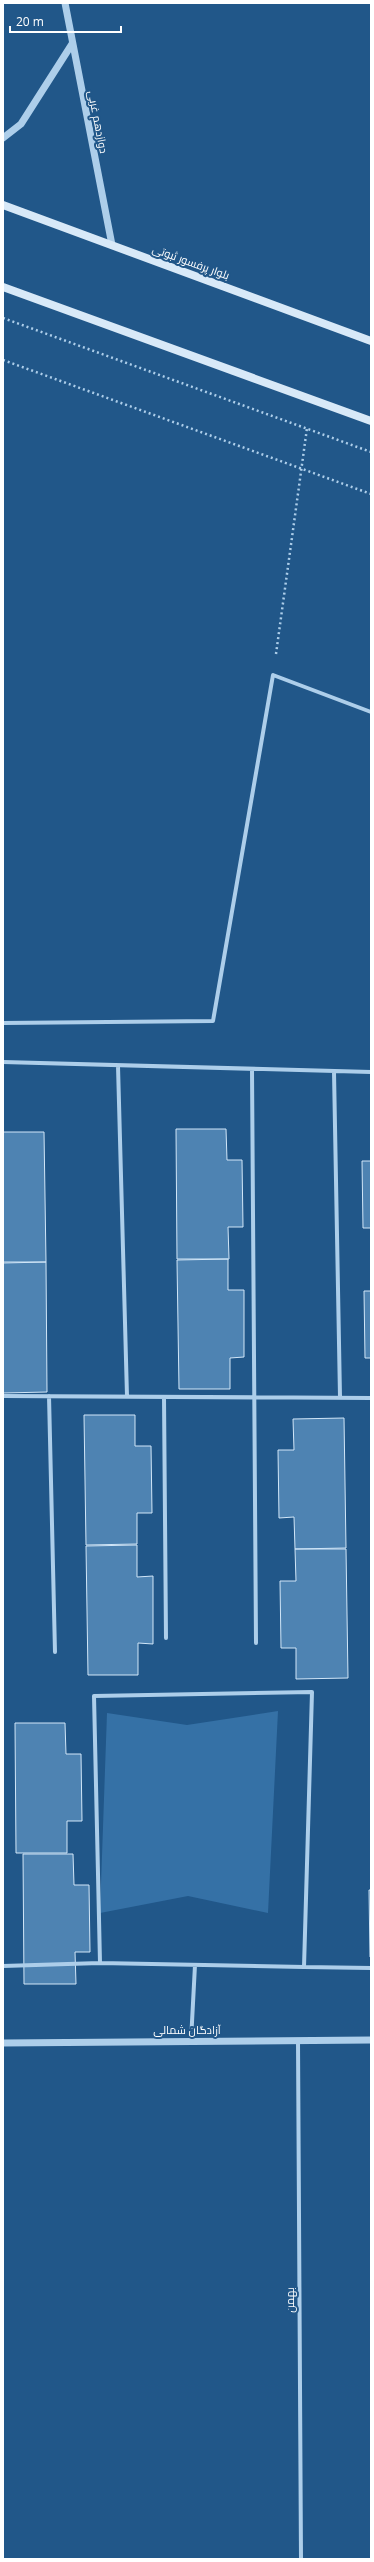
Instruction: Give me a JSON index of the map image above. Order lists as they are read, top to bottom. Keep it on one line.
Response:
{"streets":{"main road":["بلوار پرفسور ثبوتی"],"street":["دوازدهم غربی","آزادگان شمالی","بهمن"]},"crossings":[["دوازدهم غربی","بلوار پرفسور ثبوتی"],["آزادگان شمالی","بهمن"]],"scale_bar":"20 m"}
